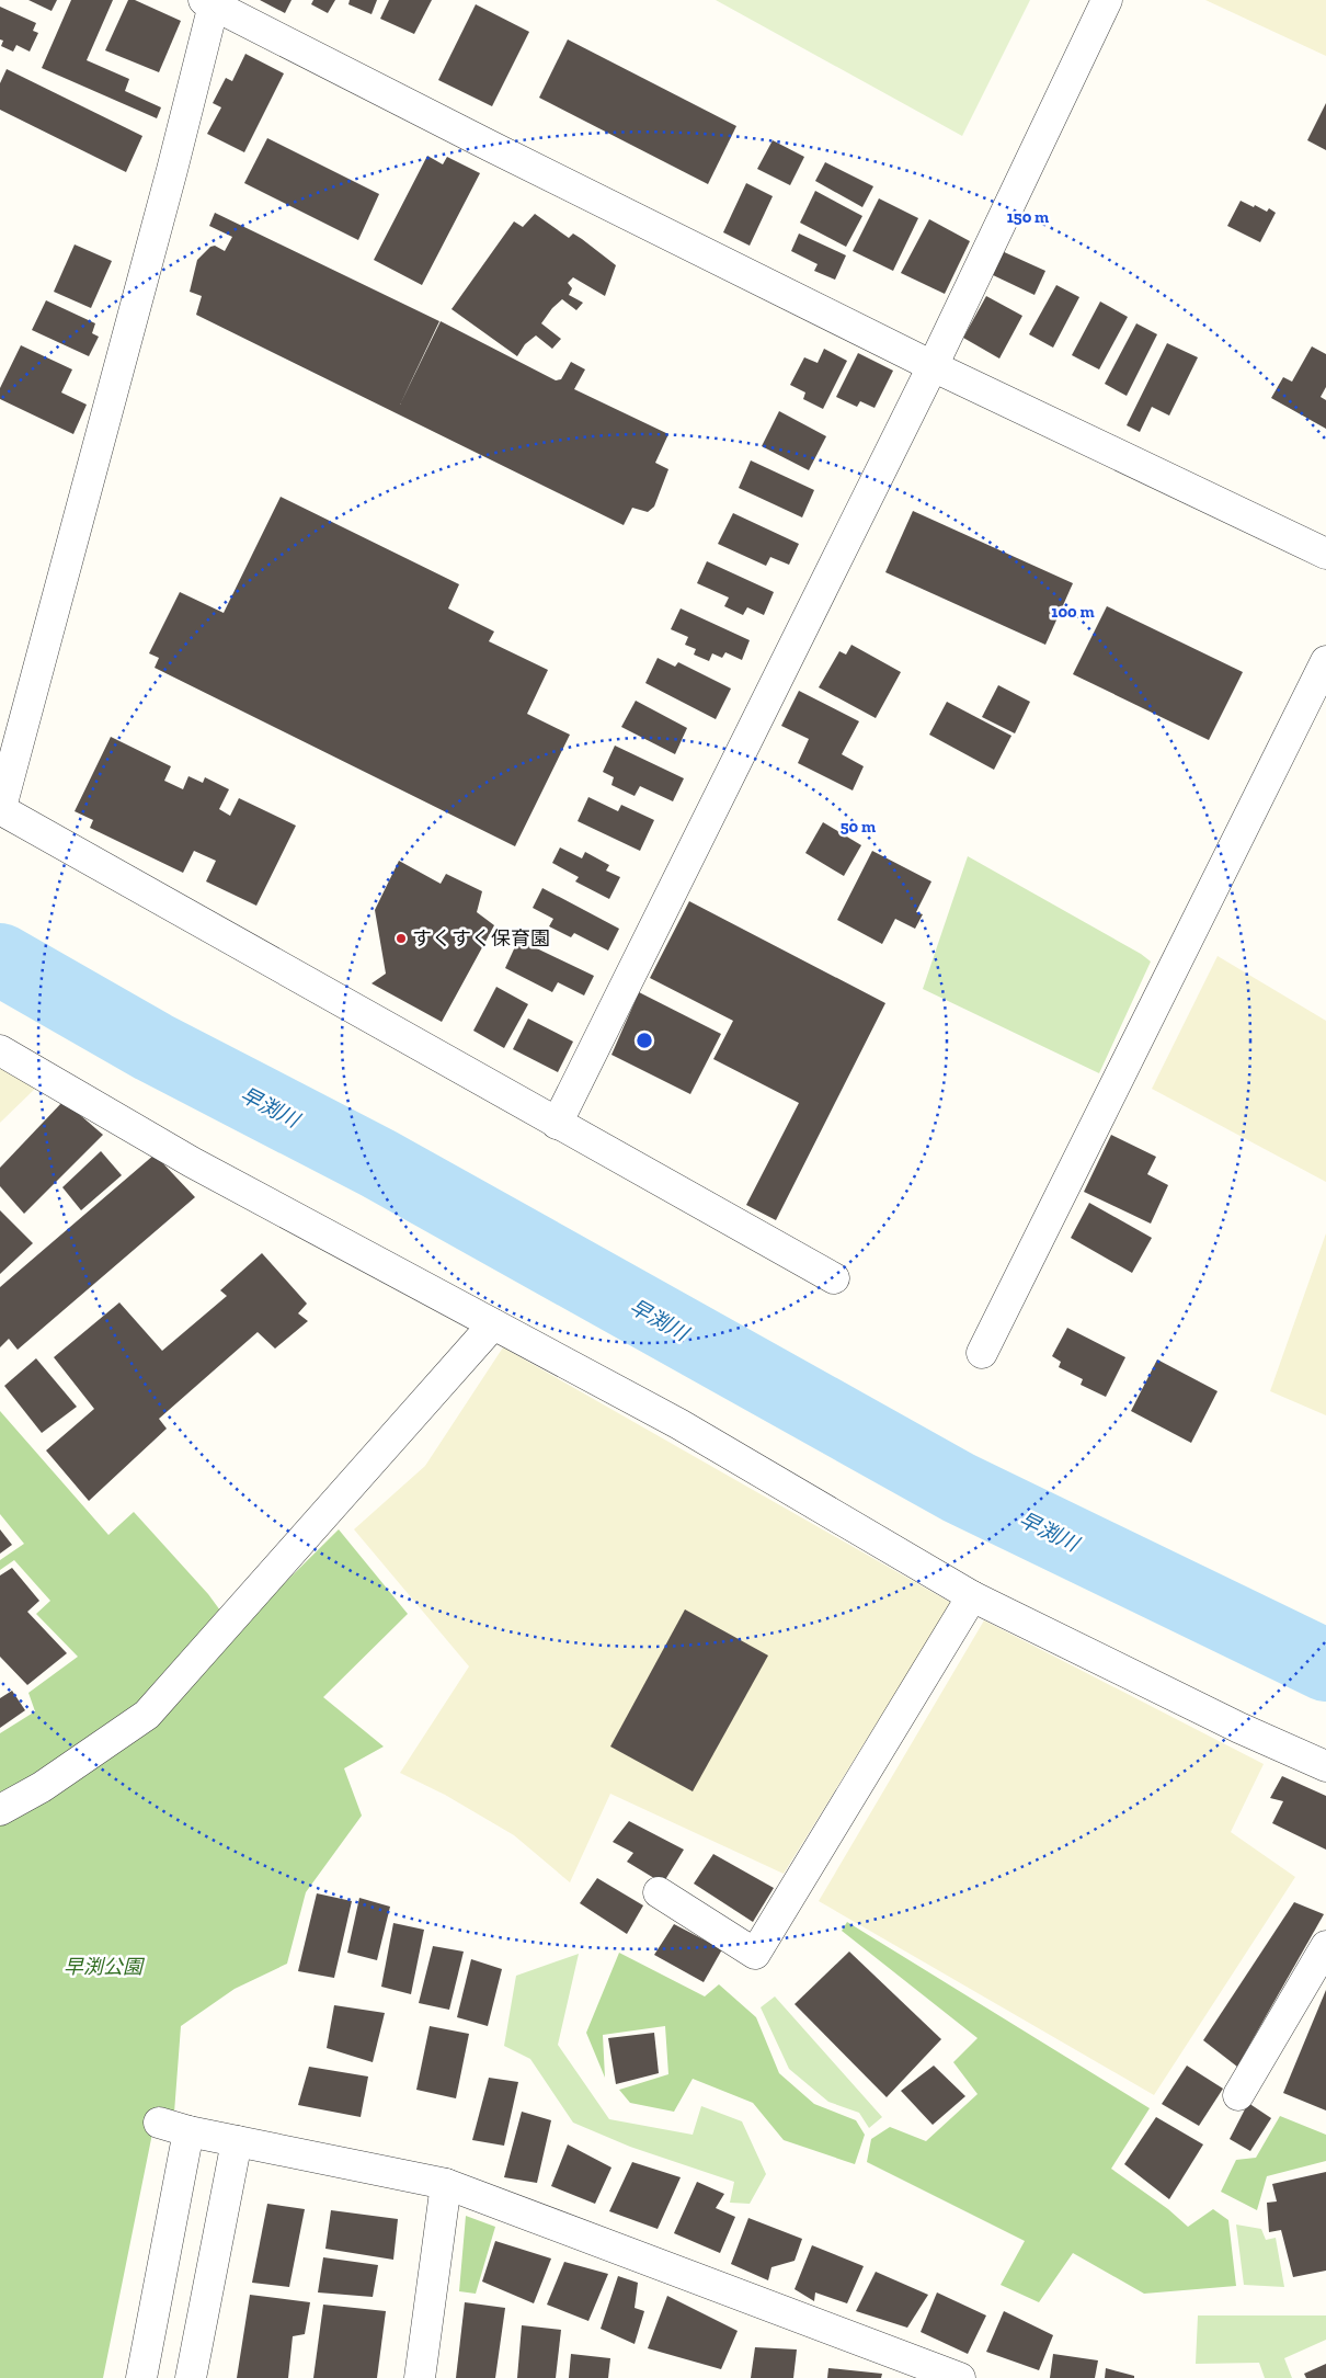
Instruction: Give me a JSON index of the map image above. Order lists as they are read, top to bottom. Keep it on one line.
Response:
{"water":["早渕川"],"parks":["早渕公園"],"places":["すくすく保育園"],"rings":["150 m","100 m","50 m"]}
